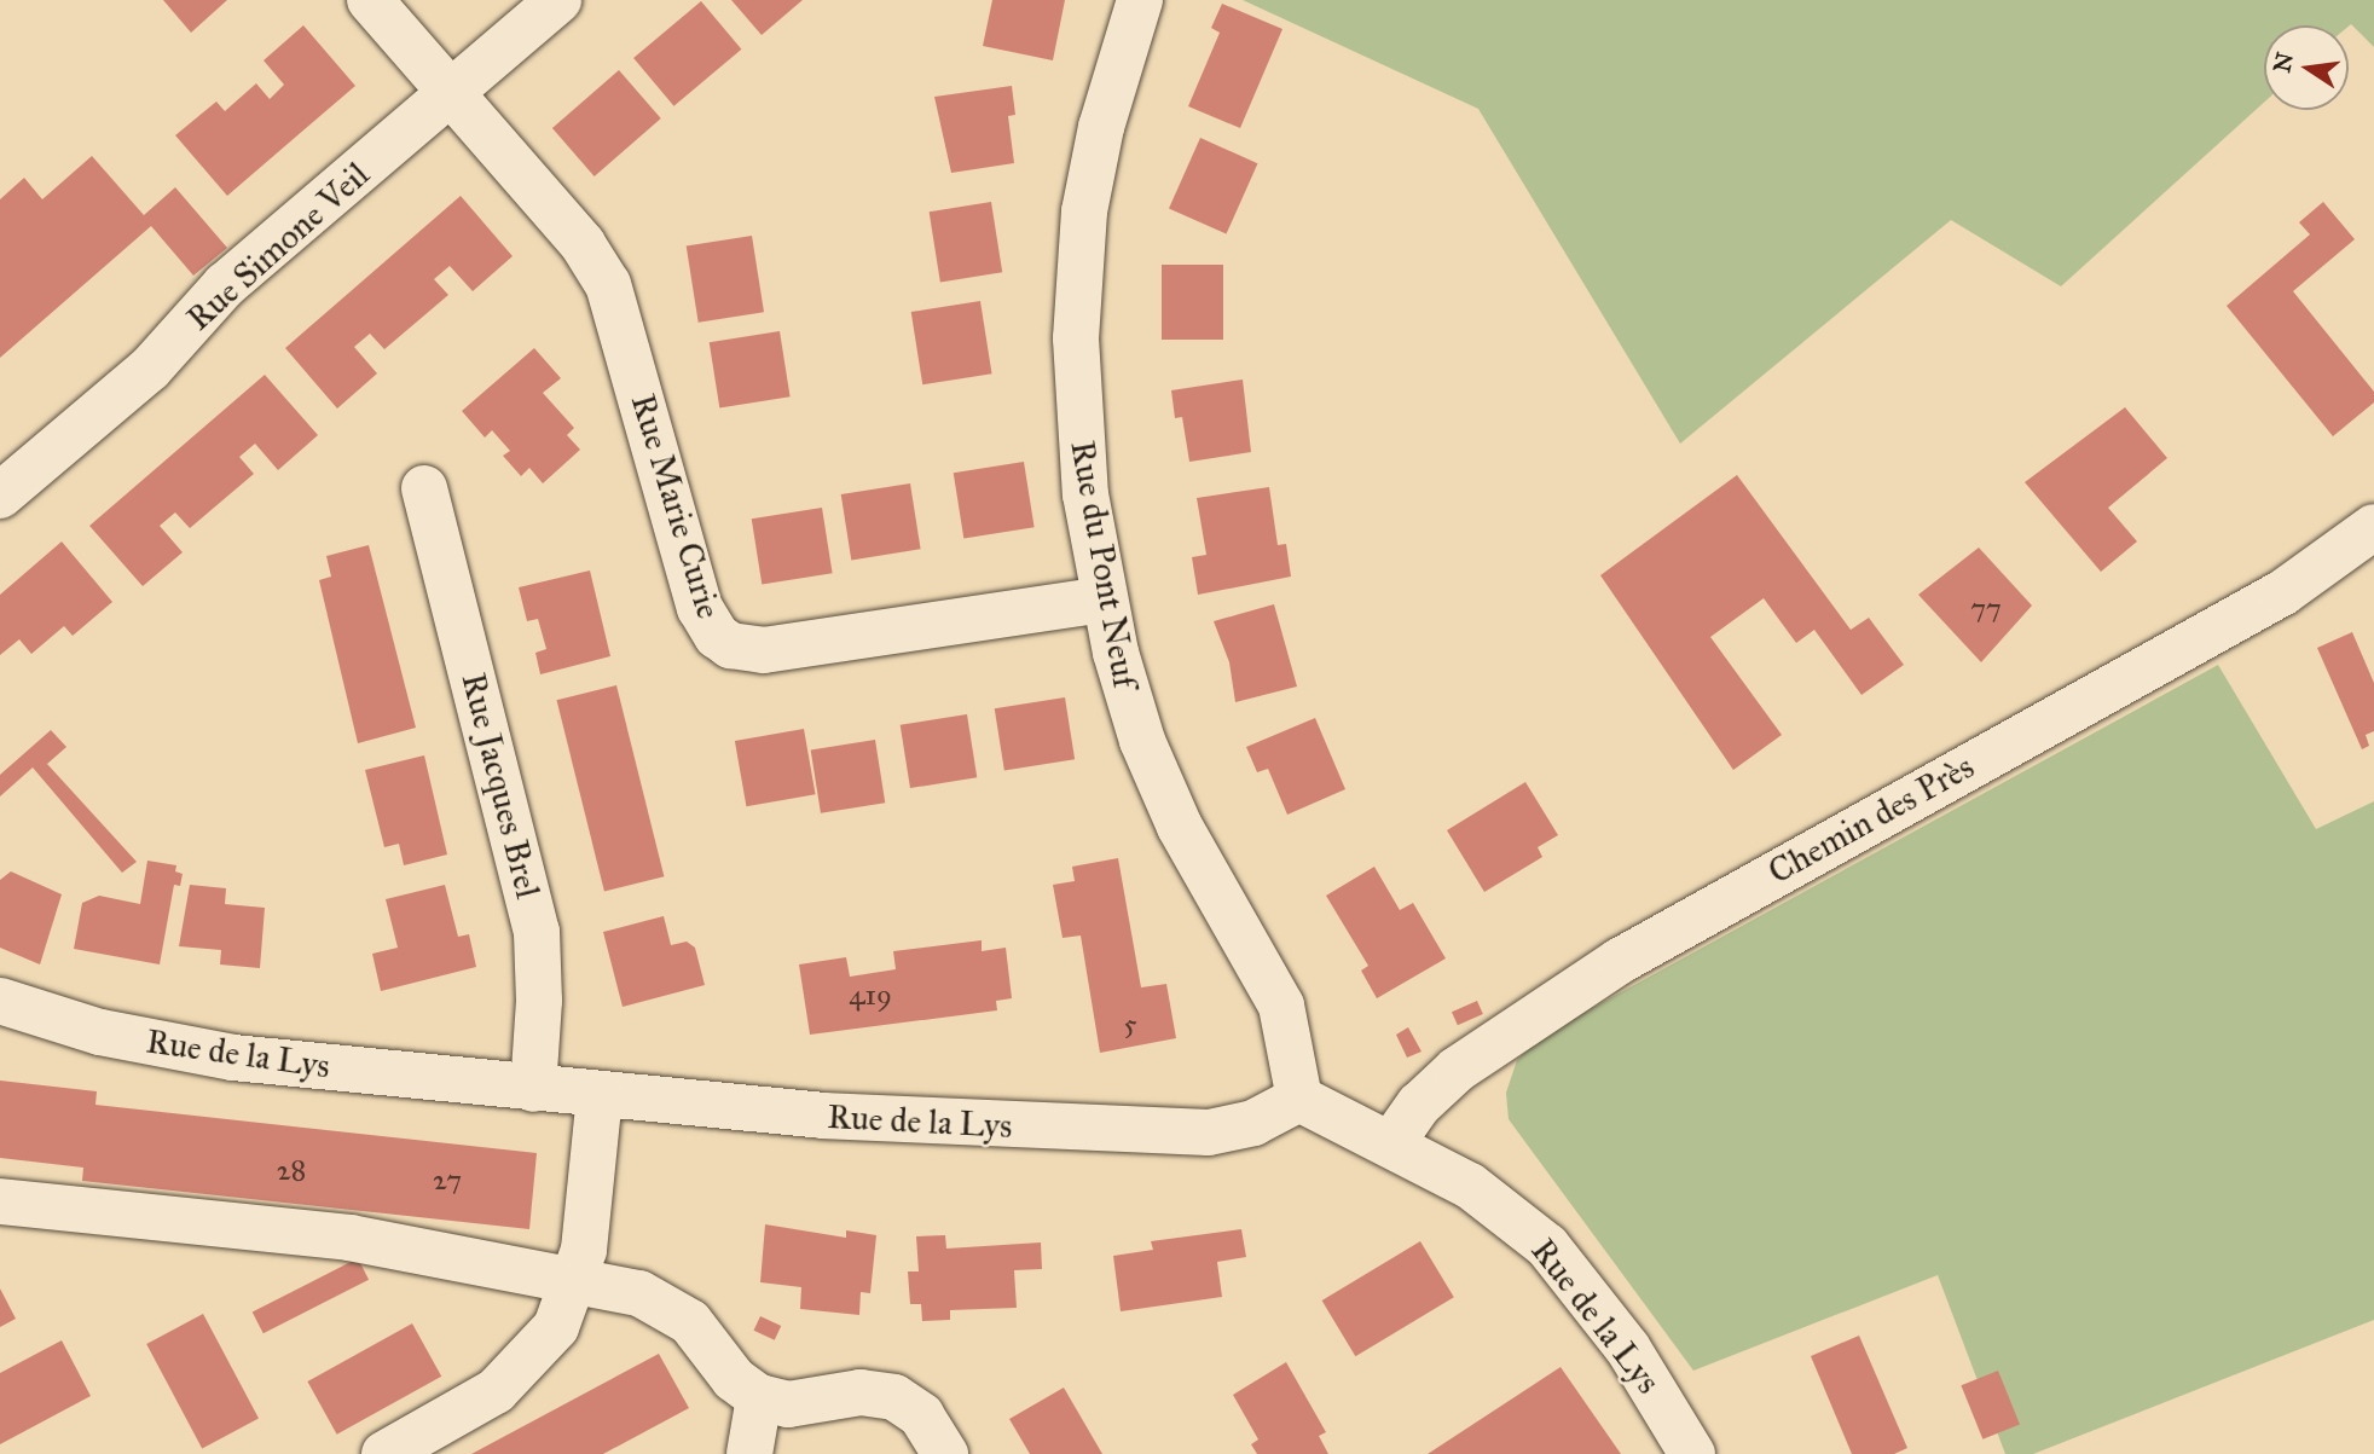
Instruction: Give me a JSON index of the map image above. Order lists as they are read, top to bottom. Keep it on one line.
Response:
{"streets":{"street":["Rue Simone Veil","Rue Marie Curie","Rue du Pont Neuf","Rue Jacques Brel","Chemin des Près","Rue de la Lys"]},"crossings":[["Rue Simone Veil","Rue Marie Curie"],["Rue Marie Curie","Rue du Pont Neuf"],["Rue du Pont Neuf","Rue de la Lys"],["Rue Jacques Brel","Rue de la Lys"],["Chemin des Près","Rue de la Lys"]],"house_numbers":["77","419","5","28","27"],"north":"left"}
